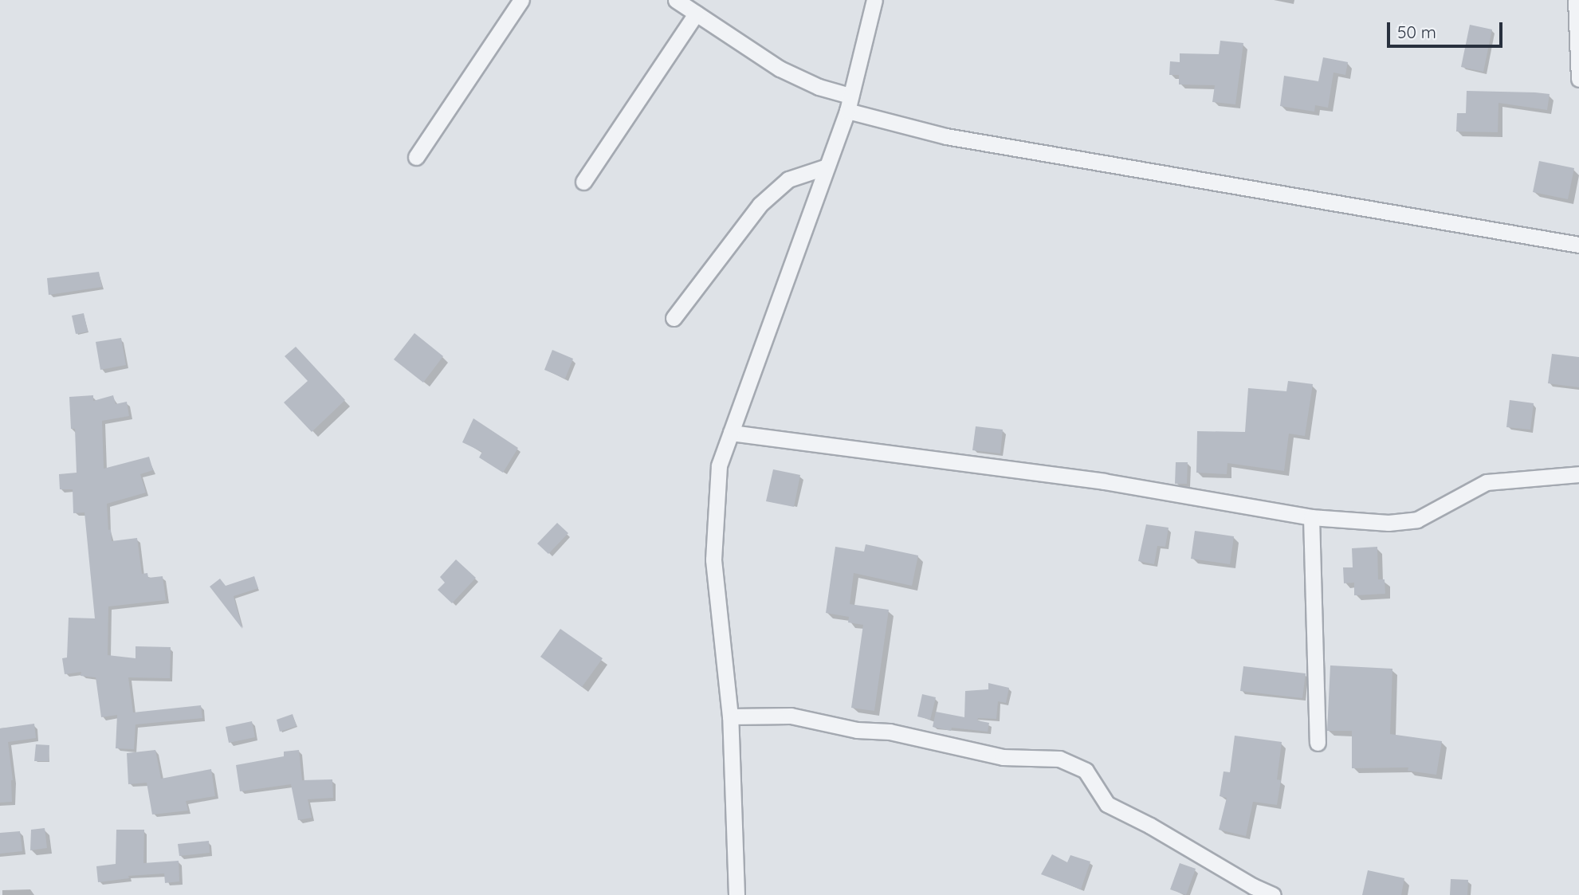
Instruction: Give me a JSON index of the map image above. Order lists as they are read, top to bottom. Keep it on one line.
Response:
{"scale_bar":"50 m"}
